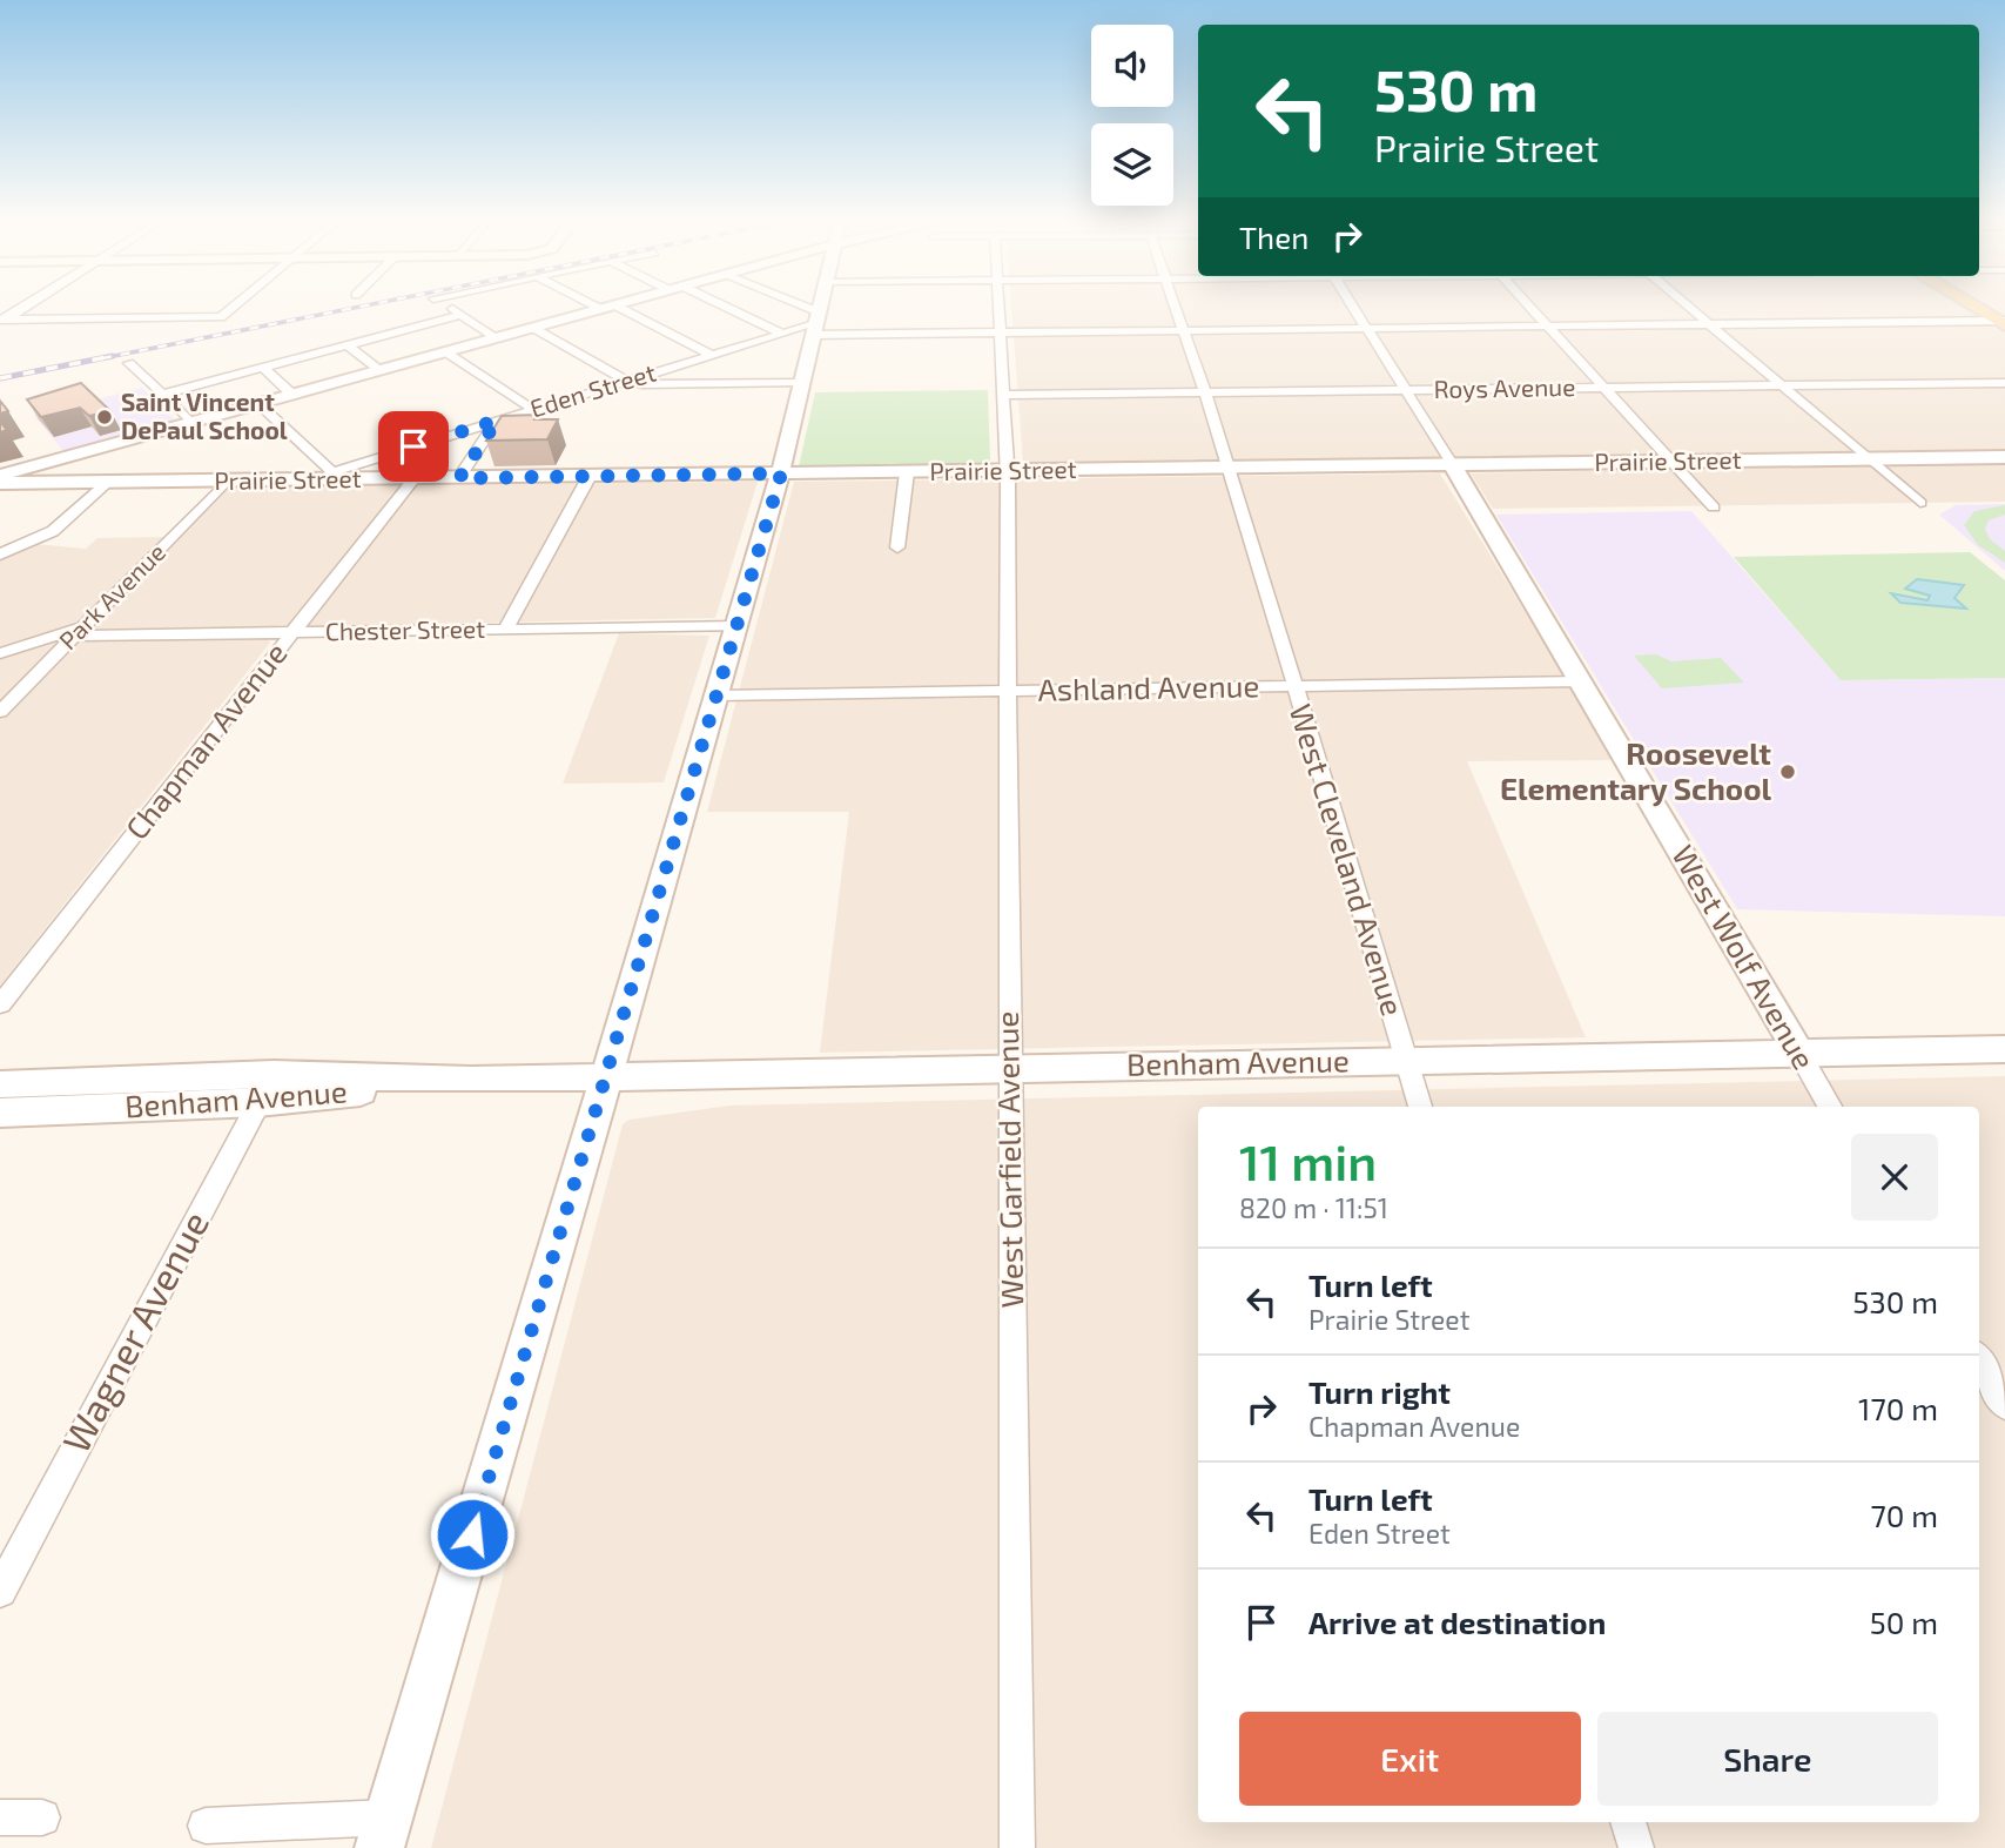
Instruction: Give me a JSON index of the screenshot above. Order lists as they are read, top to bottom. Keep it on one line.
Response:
{"streets":{"main road":["Prairie Street","West Wolf Avenue","Benham Avenue"],"street":["Roys Avenue","Eden Street","Park Avenue","Chester Street","Ashland Avenue","Chapman Avenue","West Cleveland Avenue","West Garfield Avenue","Wagner Avenue"]},"crossings":[["Roys Avenue","West Cleveland Avenue"],["Roys Avenue","West Garfield Avenue"],["Eden Street","Prairie Street"],["Prairie Street","Park Avenue"],["Prairie Street","Chapman Avenue"],["Prairie Street","West Cleveland Avenue"],["Prairie Street","West Wolf Avenue"],["Prairie Street","West Garfield Avenue"],["Park Avenue","Chester Street"],["Chester Street","Chapman Avenue"],["Ashland Avenue","West Cleveland Avenue"],["Ashland Avenue","West Wolf Avenue"],["Ashland Avenue","West Garfield Avenue"],["West Cleveland Avenue","Benham Avenue"],["West Wolf Avenue","Benham Avenue"],["Benham Avenue","West Garfield Avenue"],["Benham Avenue","Wagner Avenue"]],"places":["Saint Vincent DePaul School","Roosevelt Elementary School"],"page":{"turn":["530 m","Prairie Street"],"then":"Then","heading":["11 min","820 m · 11:51"],"list":[{"name":"Turn left","note":"Prairie Street","value":"530 m"},{"name":"Turn right","note":"Chapman Avenue","value":"170 m"},{"name":"Turn left","note":"Eden Street","value":"70 m"},{"name":"Arrive at destination","value":"50 m"}],"buttons":["Exit","Share"]}}
